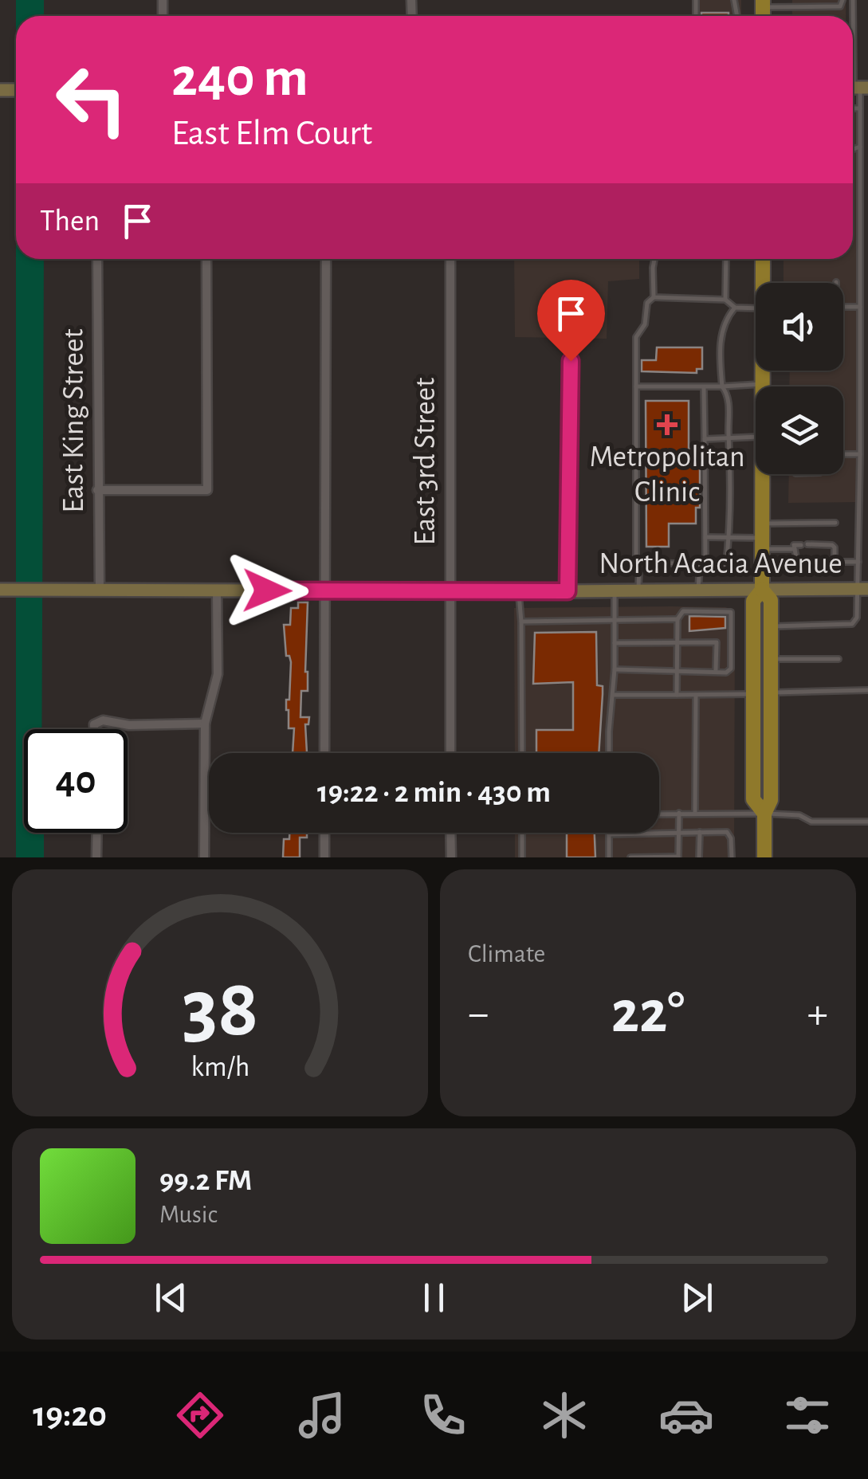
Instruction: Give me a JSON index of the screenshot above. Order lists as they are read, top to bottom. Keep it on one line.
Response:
{"streets":{"street":["East King Street","East 3rd Street","North Acacia Avenue"]},"crossings":[["East King Street","North Acacia Avenue"],["East 3rd Street","North Acacia Avenue"]],"places":{"health":["Metropolitan Clinic"]},"page":{"turn":["240 m","East Elm Court"],"then":"Then","limit":"40","trip":"19:22 · 2 min · 430 m","tile":"Climate","heat":["−","22°","+"],"song":["99.2 FM","Music"],"tabs":"19:20","gauge":["38","km/h"]}}
